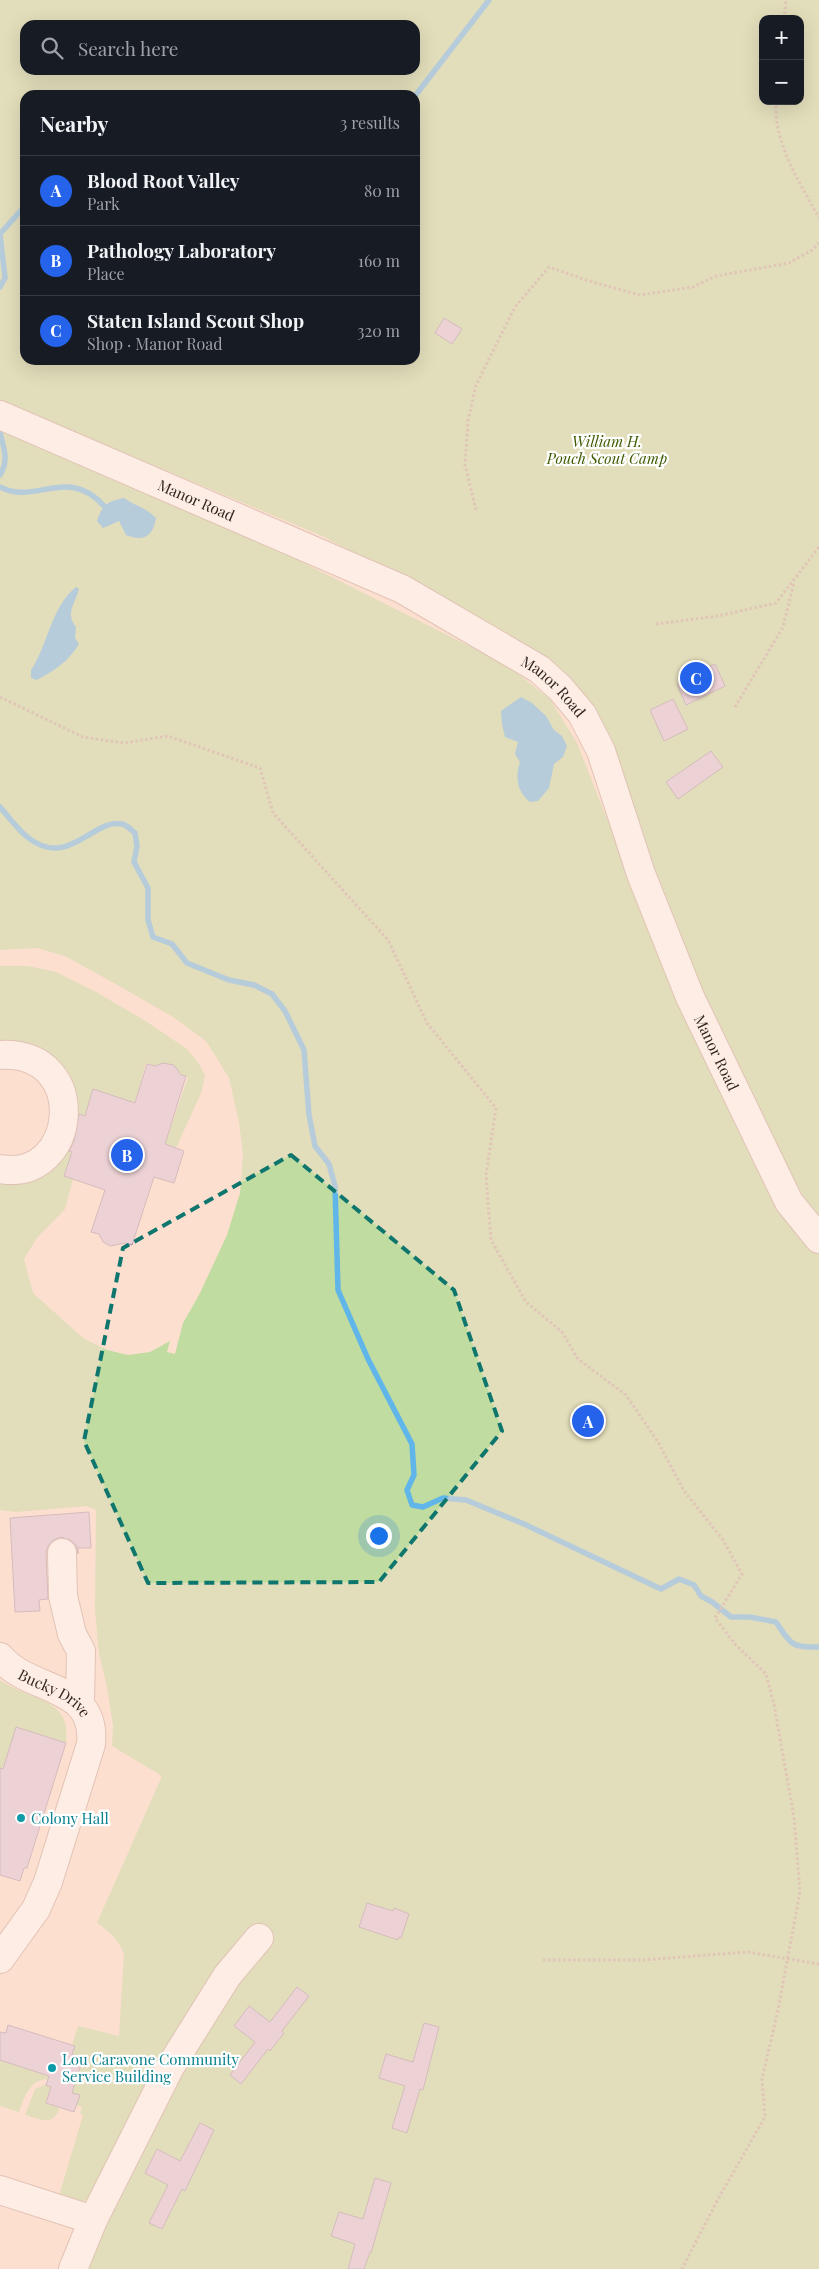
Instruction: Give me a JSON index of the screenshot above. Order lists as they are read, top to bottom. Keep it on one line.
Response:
{"streets":{"street":["Manor Road","Bucky Drive"]},"parks":["William H. Pouch Scout Camp"],"places":["Colony Hall","Lou Caravone Community Service Building"],"page":{"map_buttons":["+","−"],"search":"Search here","heading":["Nearby","3 results"],"list":[{"mark":"A","name":"Blood Root Valley","note":"Park","value":"80 m"},{"mark":"B","name":"Pathology Laboratory","note":"Place","value":"160 m"},{"mark":"C","name":"Staten Island Scout Shop","note":"Shop · Manor Road","value":"320 m"}],"pins":["C","B","A"]}}
